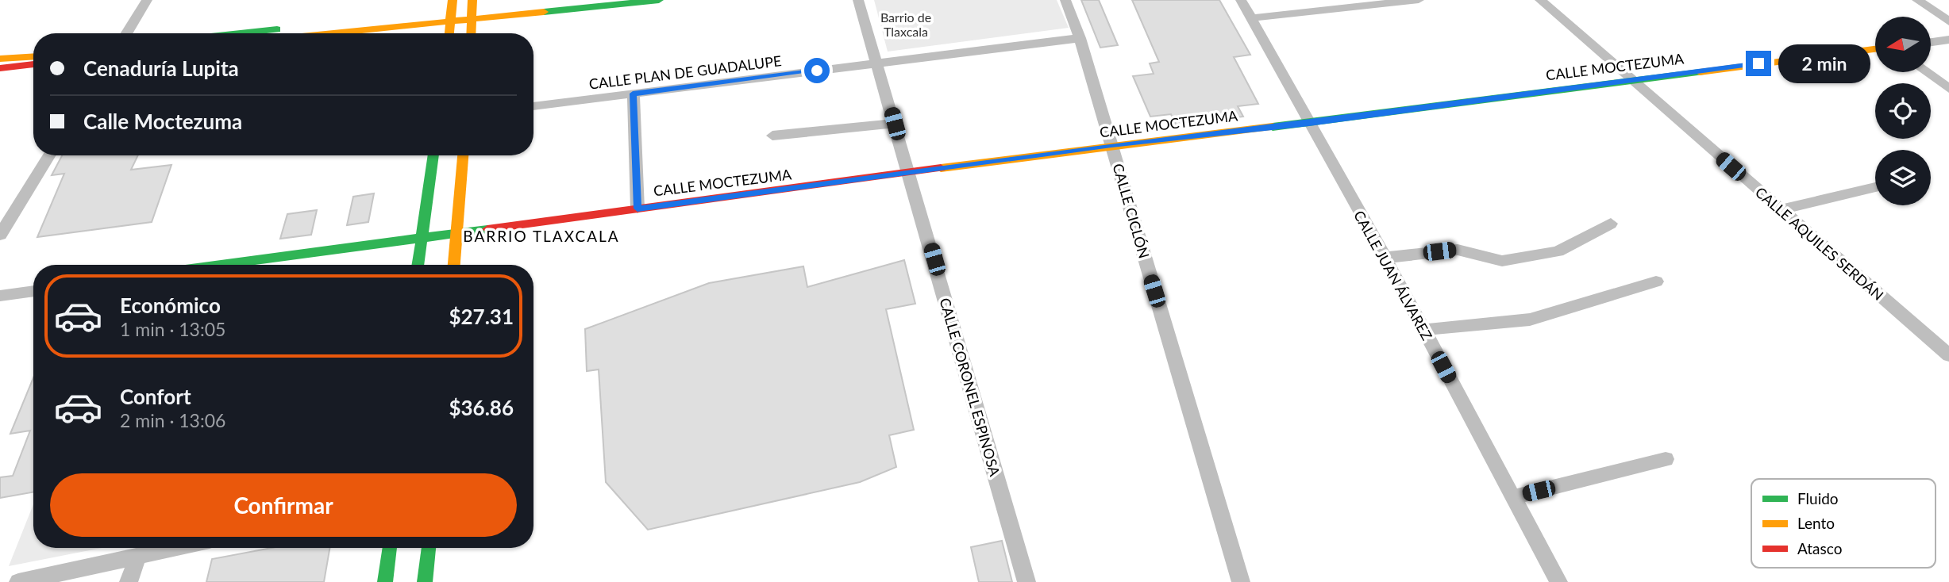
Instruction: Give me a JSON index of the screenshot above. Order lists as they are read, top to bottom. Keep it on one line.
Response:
{"streets":{"street":["CALLE MOCTEZUMA","CALLE PLAN DE GUADALUPE","CALLE CICLÓN","CALLE AQUILES SERDÁN","CALLE JUAN ÁLVAREZ","CALLE CORONEL ESPINOSA"]},"crossings":[["CALLE MOCTEZUMA","CALLE CICLÓN"],["CALLE MOCTEZUMA","CALLE AQUILES SERDÁN"],["CALLE MOCTEZUMA","CALLE JUAN ÁLVAREZ"],["CALLE MOCTEZUMA","CALLE CORONEL ESPINOSA"],["CALLE PLAN DE GUADALUPE","CALLE CICLÓN"],["CALLE PLAN DE GUADALUPE","CALLE CORONEL ESPINOSA"]],"districts":["BARRIO TLAXCALA"],"parks":["Barrio de Tlaxcala"],"legend":["Fluido","Lento","Atasco"],"north":"left","page":{"banner":["Cenaduría Lupita","Calle Moctezuma"],"bubble":"2 min","list":[{"name":"Económico","note":"1 min · 13:05","value":"$27.31"},{"name":"Confort","note":"2 min · 13:06","value":"$36.86"}],"buttons":"Confirmar"}}
